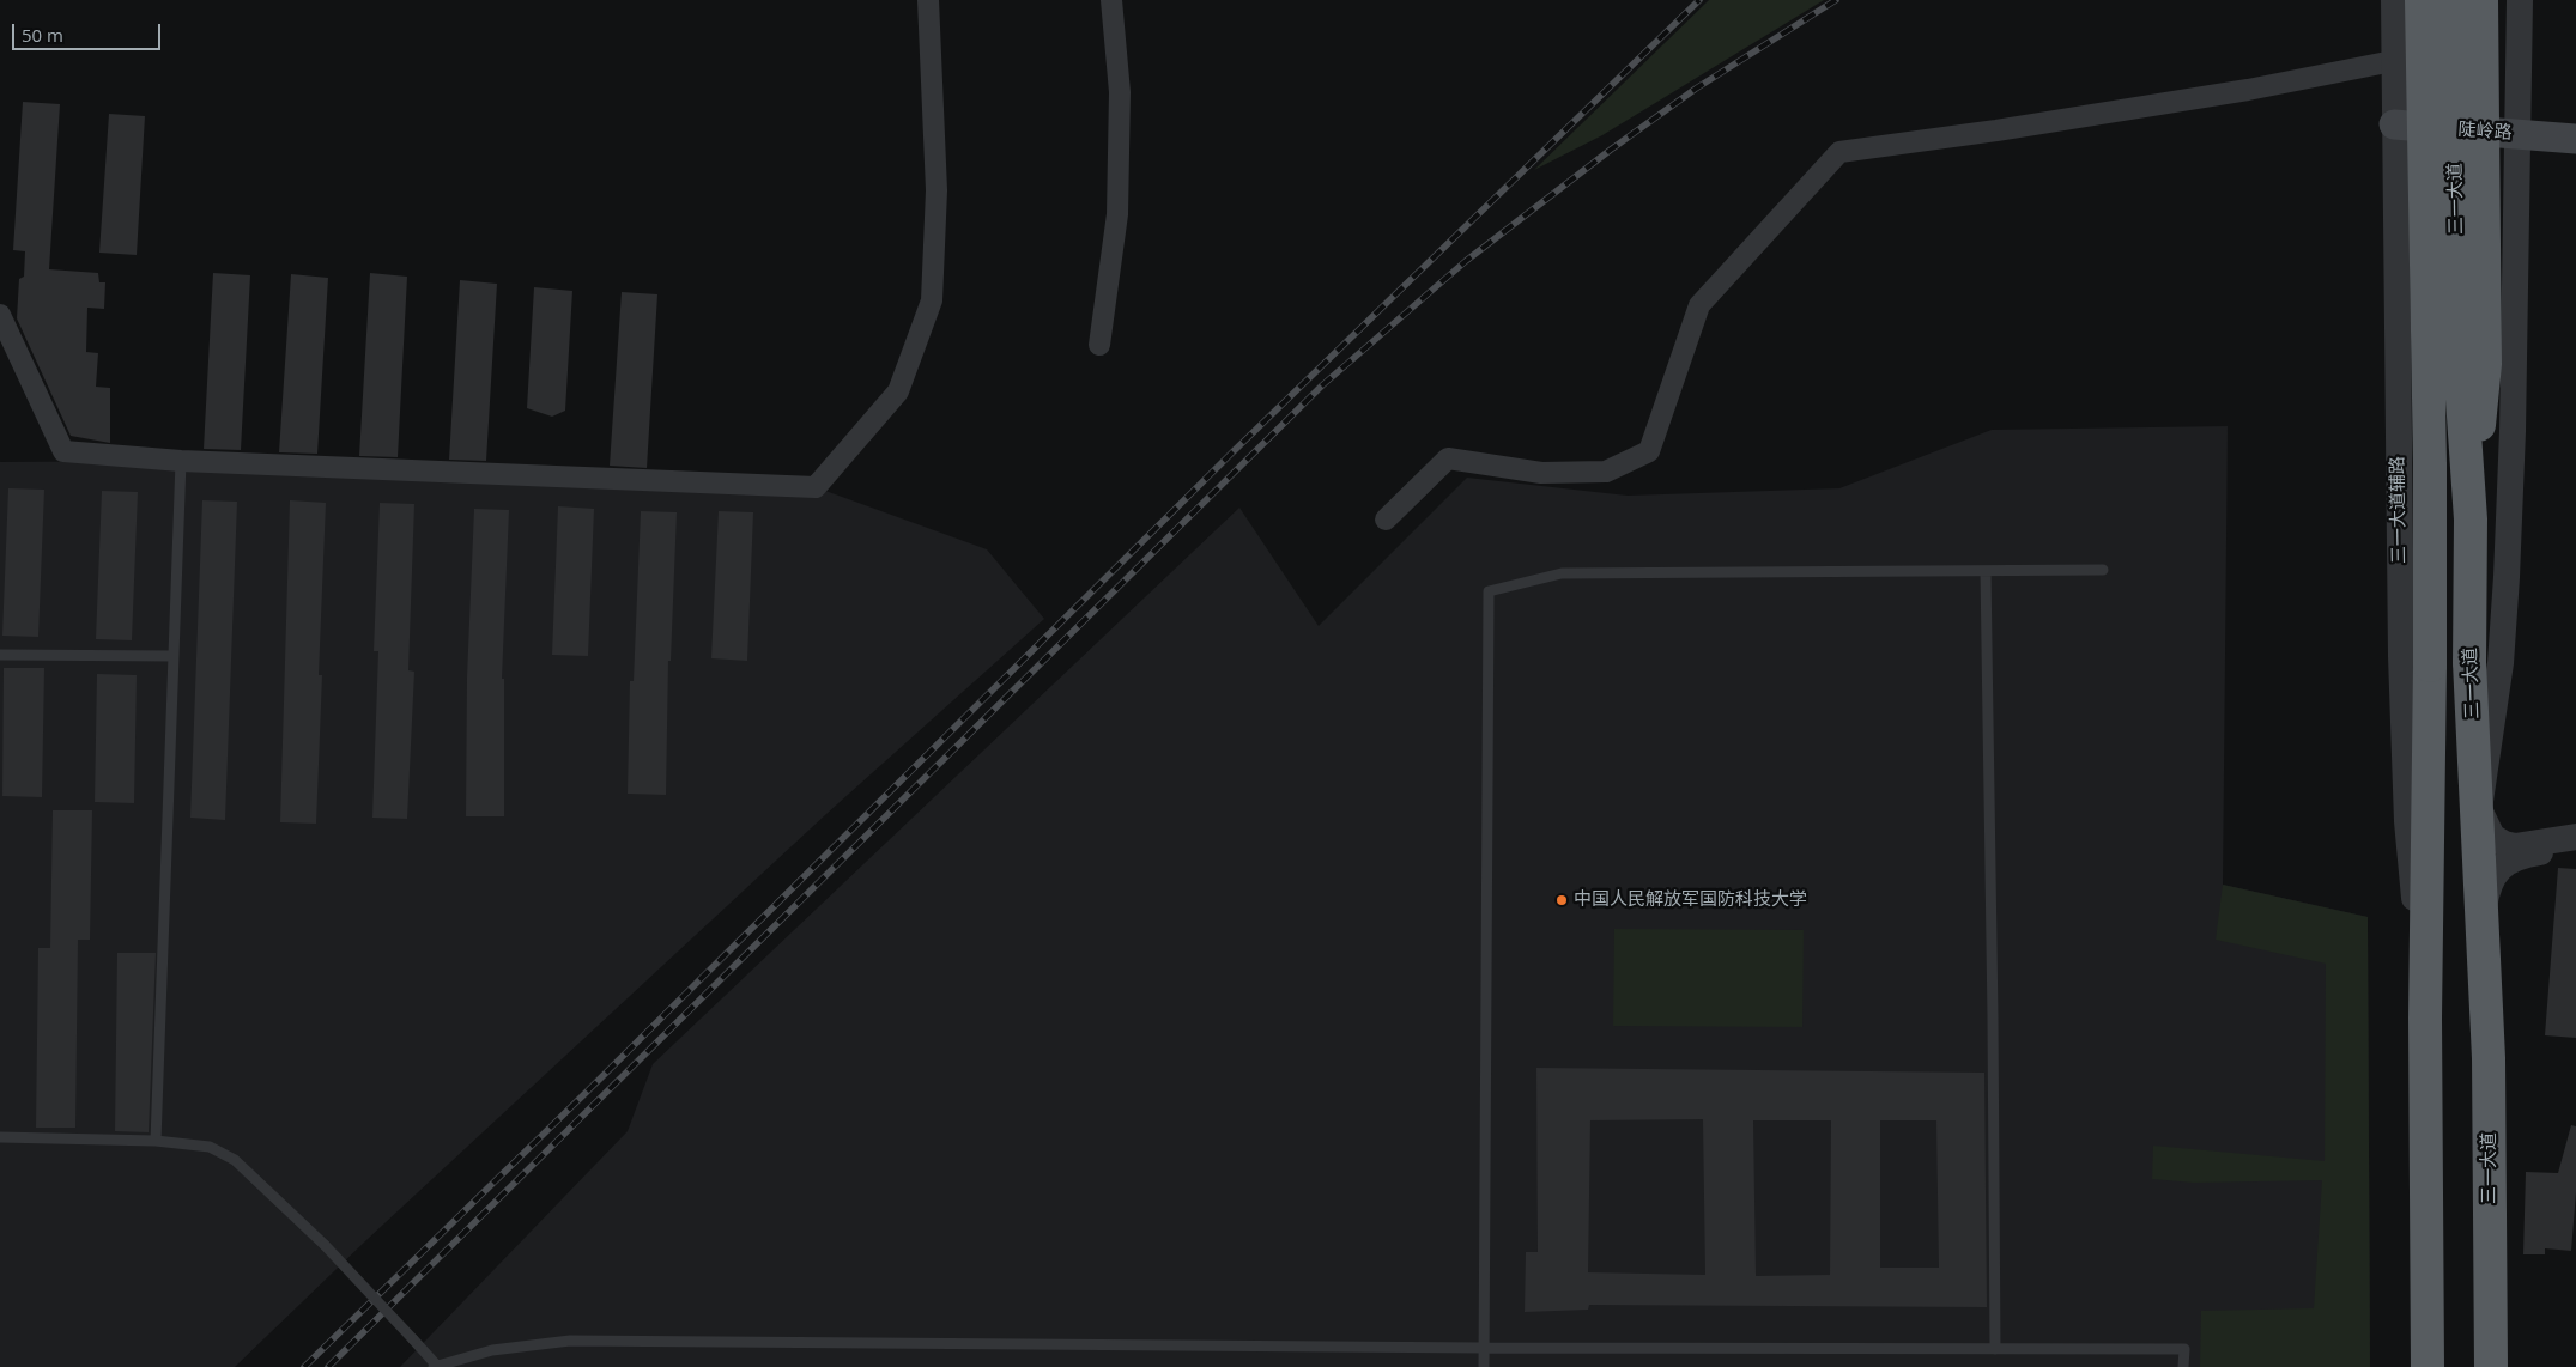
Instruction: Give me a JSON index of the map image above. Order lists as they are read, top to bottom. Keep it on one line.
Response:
{"streets":{"highway":["三一大道"],"main road":["陡岭路"],"street":["三一大道辅路"]},"crossings":[["陡岭路","三一大道辅路"],["三一大道","三一大道辅路"]],"places":["中国人民解放军国防科技大学"],"scale_bar":"50 m"}
